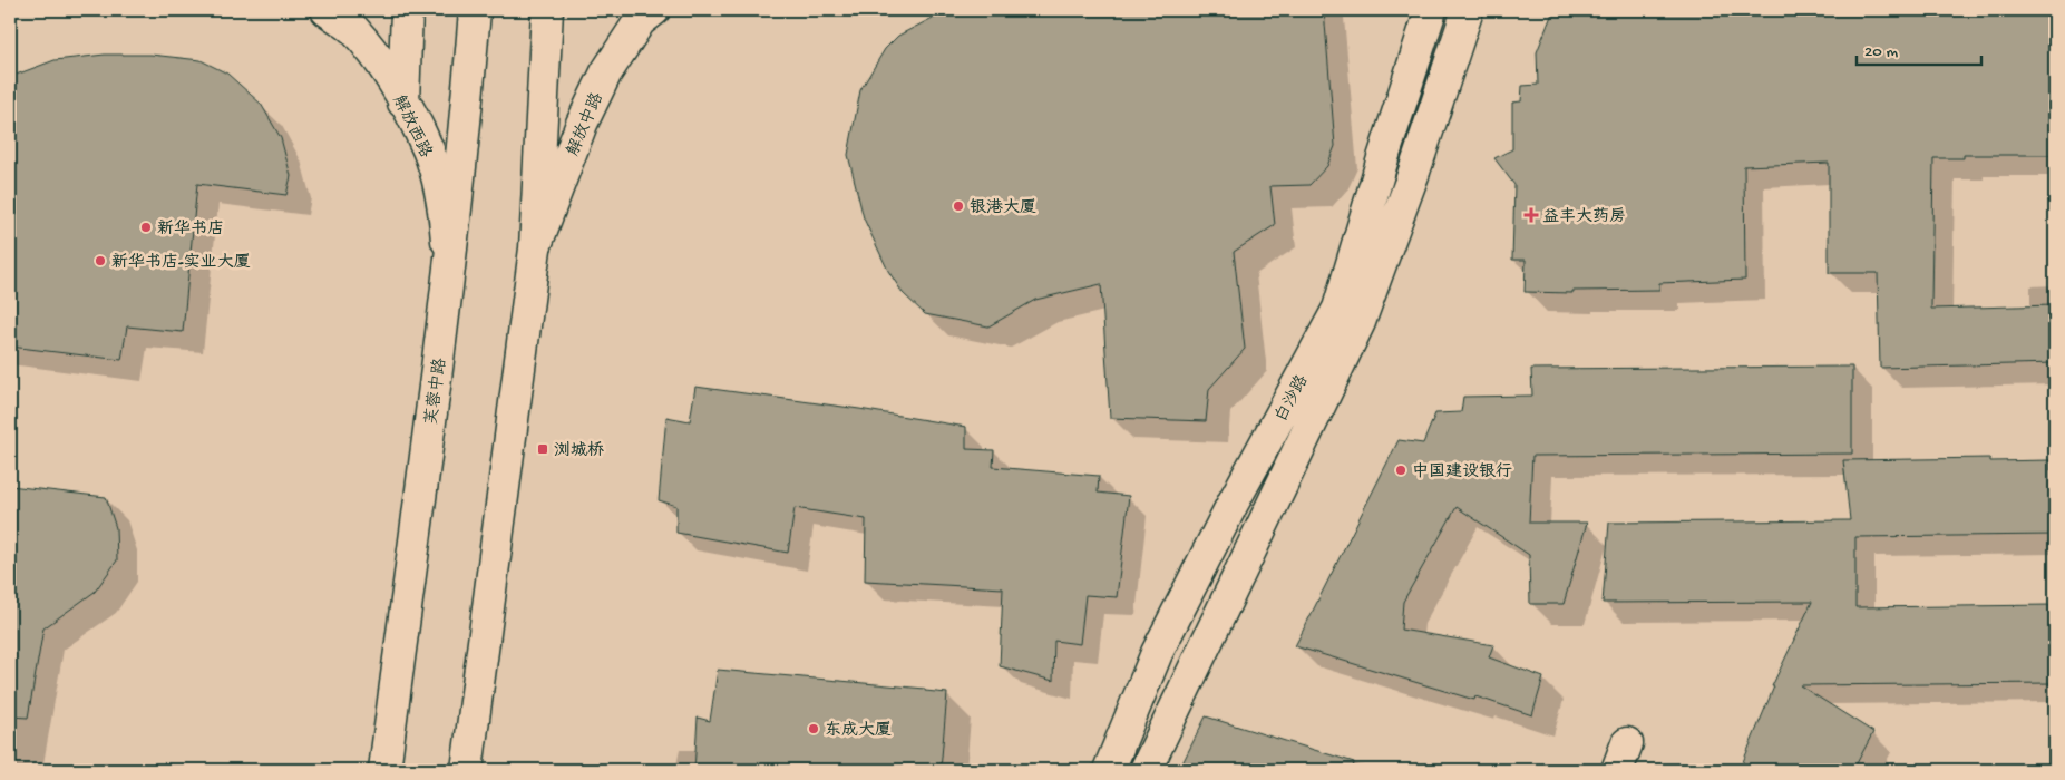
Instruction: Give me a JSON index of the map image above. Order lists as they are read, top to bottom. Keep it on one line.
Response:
{"streets":{"main road":["解放中路","解放西路","芙蓉中路","白沙路"]},"crossings":[["解放西路","芙蓉中路"]],"places":{"other":["银港大厦","新华书店","新华书店-实业大厦","中国建设银行","东成大厦"],"health":["益丰大药房"],"transit":["浏城桥"]},"scale_bar":"20 m"}
